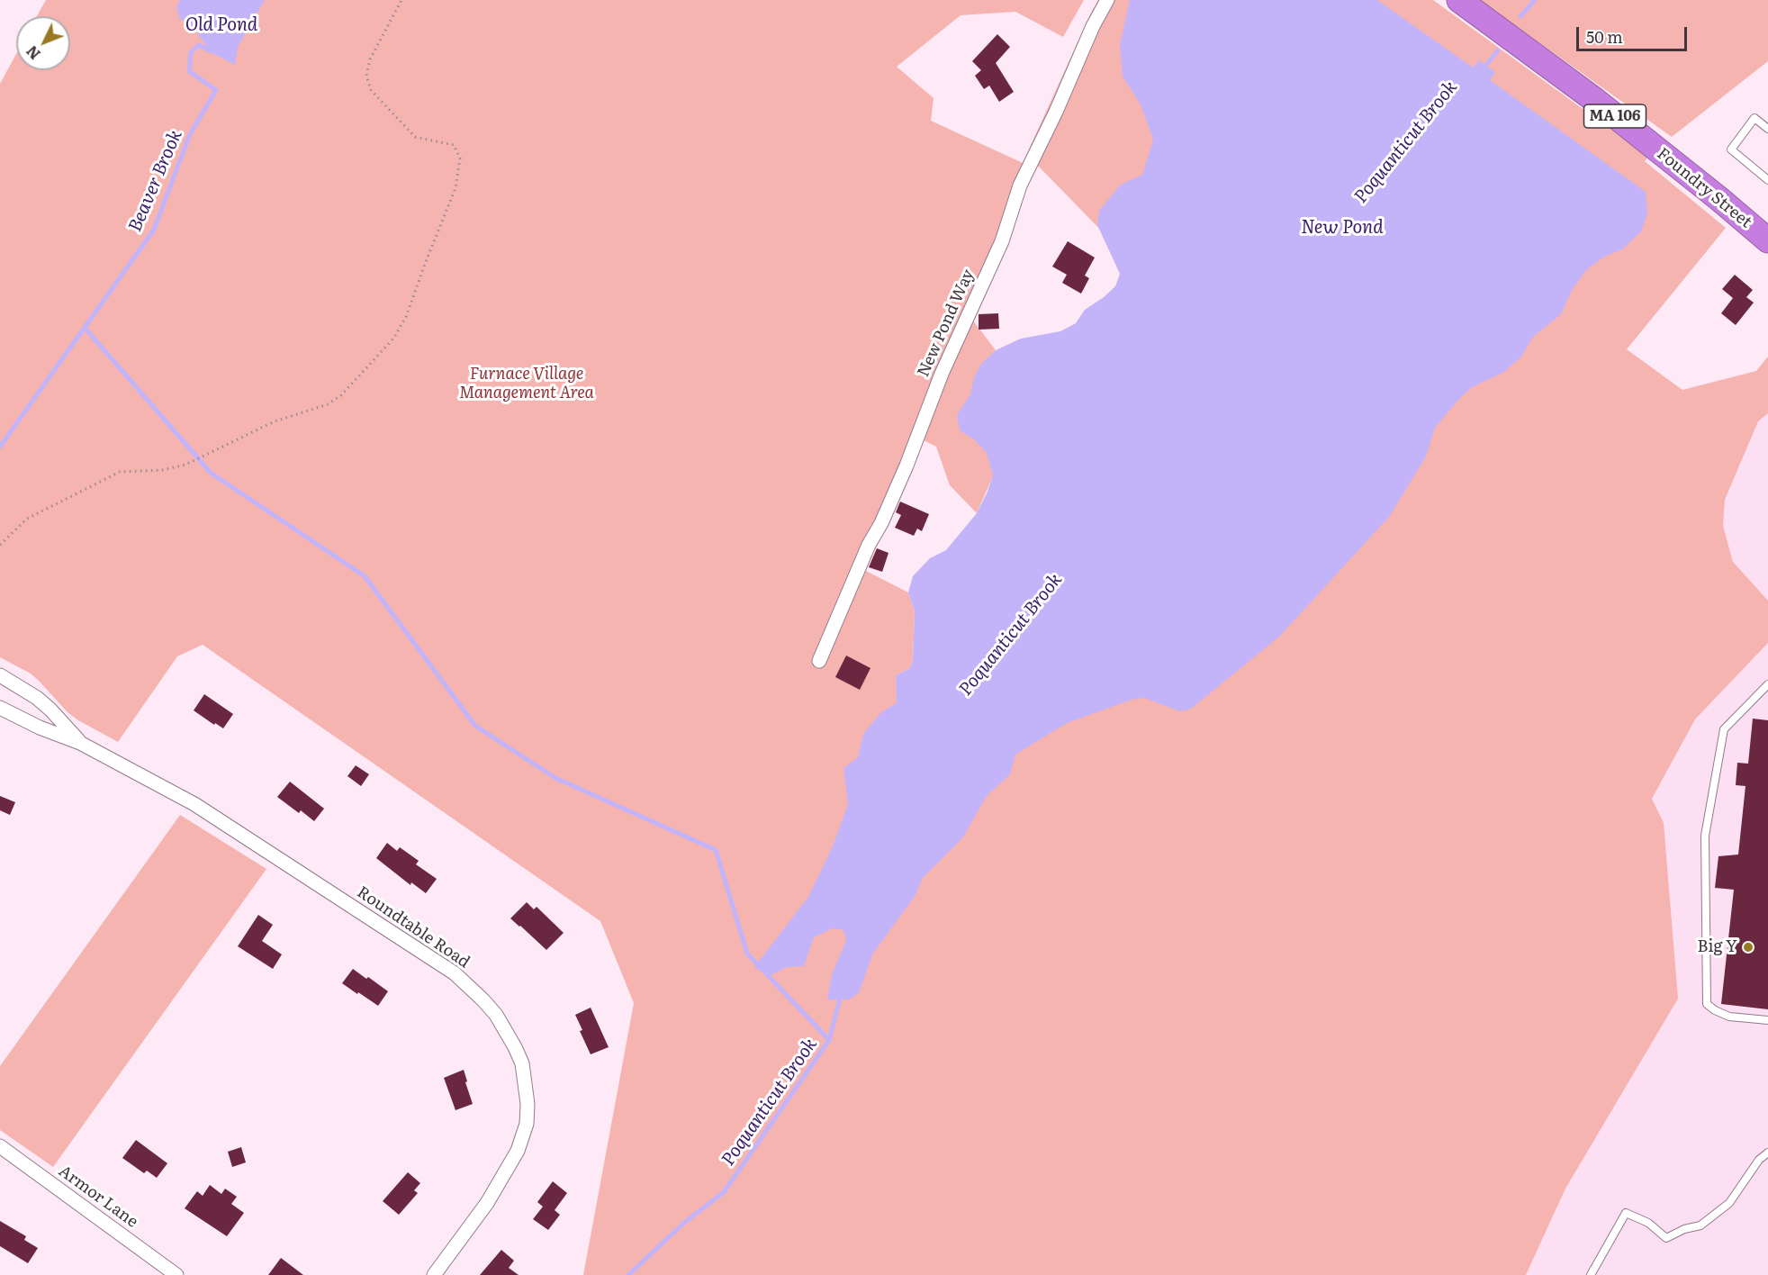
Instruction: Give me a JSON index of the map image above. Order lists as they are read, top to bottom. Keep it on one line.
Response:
{"streets":{"highway":["MA 106","Foundry Street"],"street":["New Pond Way","Roundtable Road","Armor Lane"]},"water":["Old Pond","Poquanticut Brook","Beaver Brook","New Pond"],"parks":["Furnace Village Management Area"],"places":["Big Y"],"scale_bar":"50 m","north":"bottom left"}
